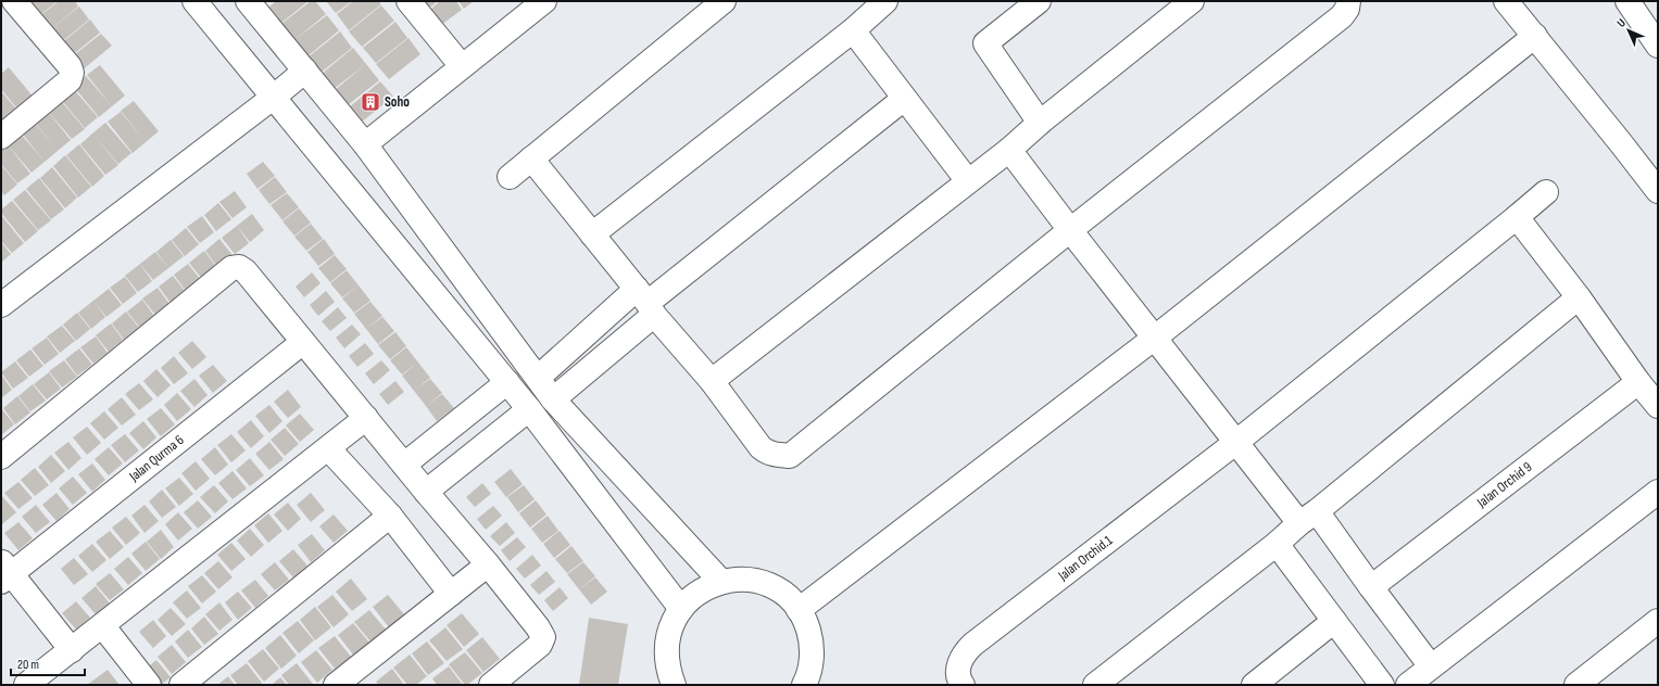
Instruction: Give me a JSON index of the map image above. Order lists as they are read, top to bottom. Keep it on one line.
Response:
{"streets":{"street":["Jalan Qurma 6","Jalan Orchid 9","Jalan Orchid.1"]},"places":{"building":["Soho"]},"scale_bar":"20 m","north":"top left"}
